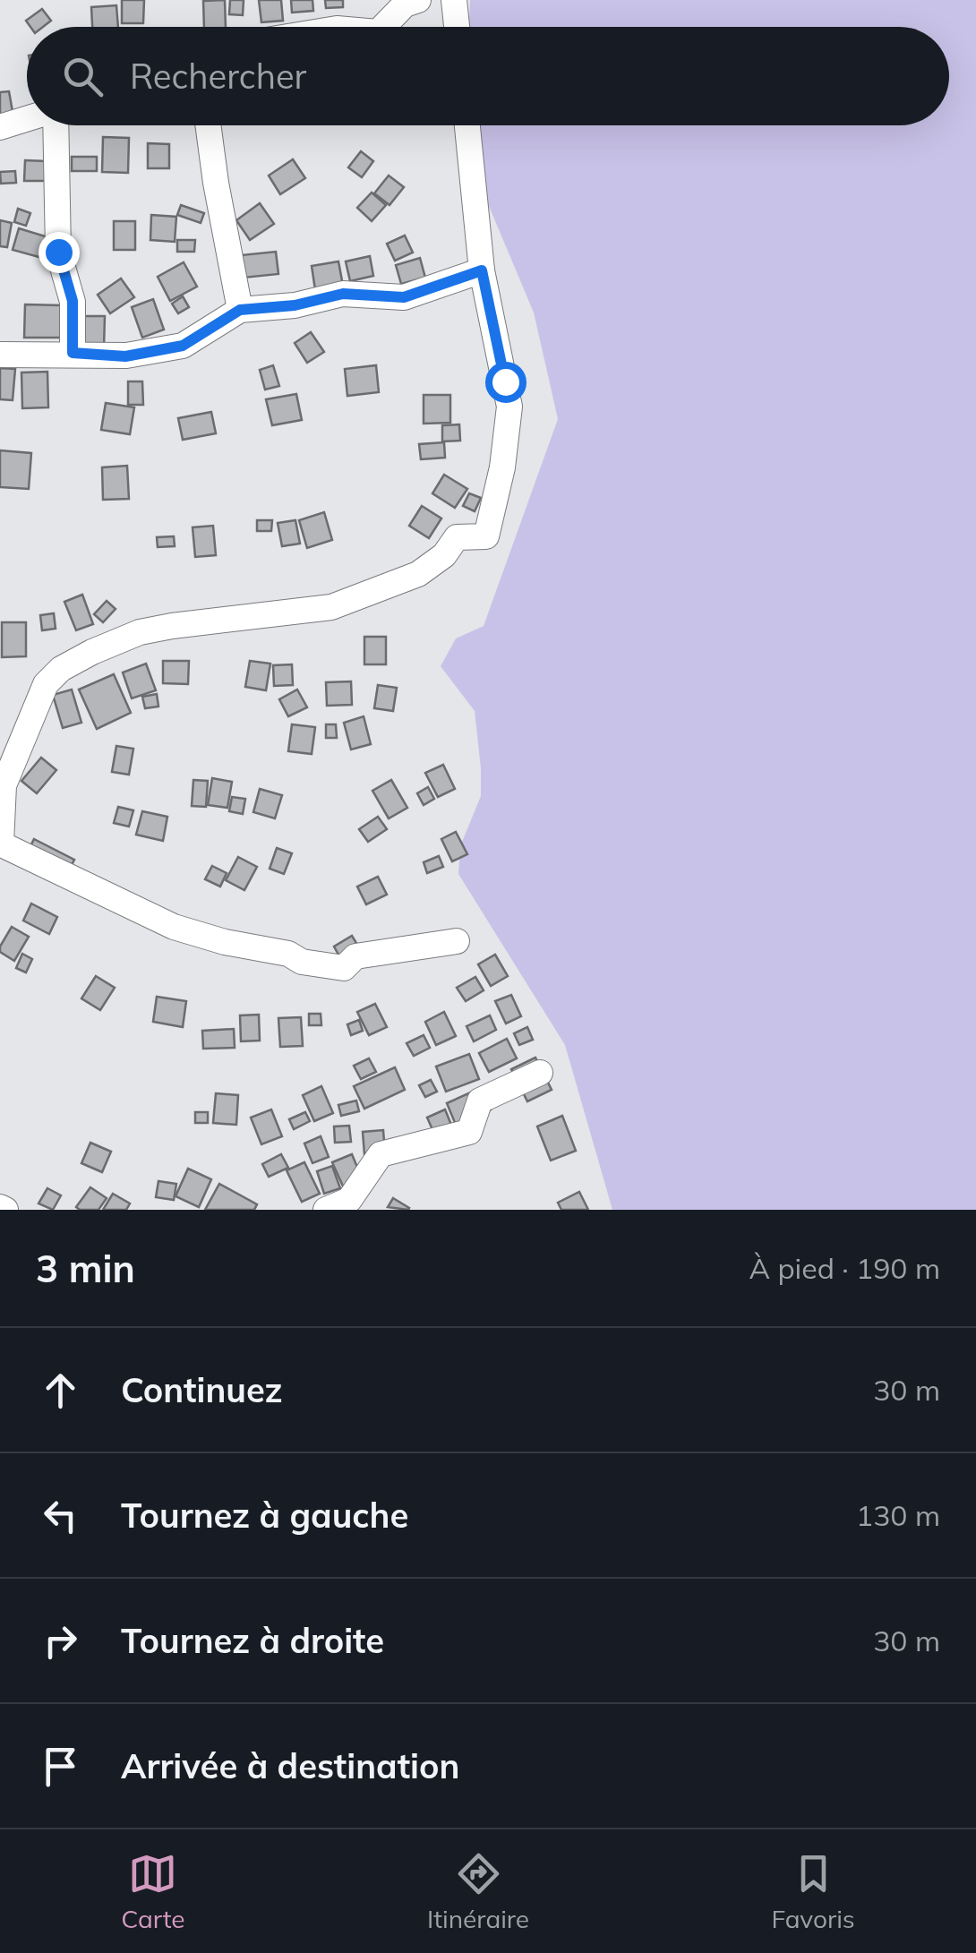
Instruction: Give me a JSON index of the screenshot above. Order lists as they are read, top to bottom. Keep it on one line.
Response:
{"page":{"search":"Rechercher","heading":["3 min","À pied · 190 m"],"list":[["Continuez","30 m"],["Tournez à gauche","130 m"],["Tournez à droite","30 m"],"Arrivée à destination"],"nav":["Carte","Itinéraire","Favoris"]}}
